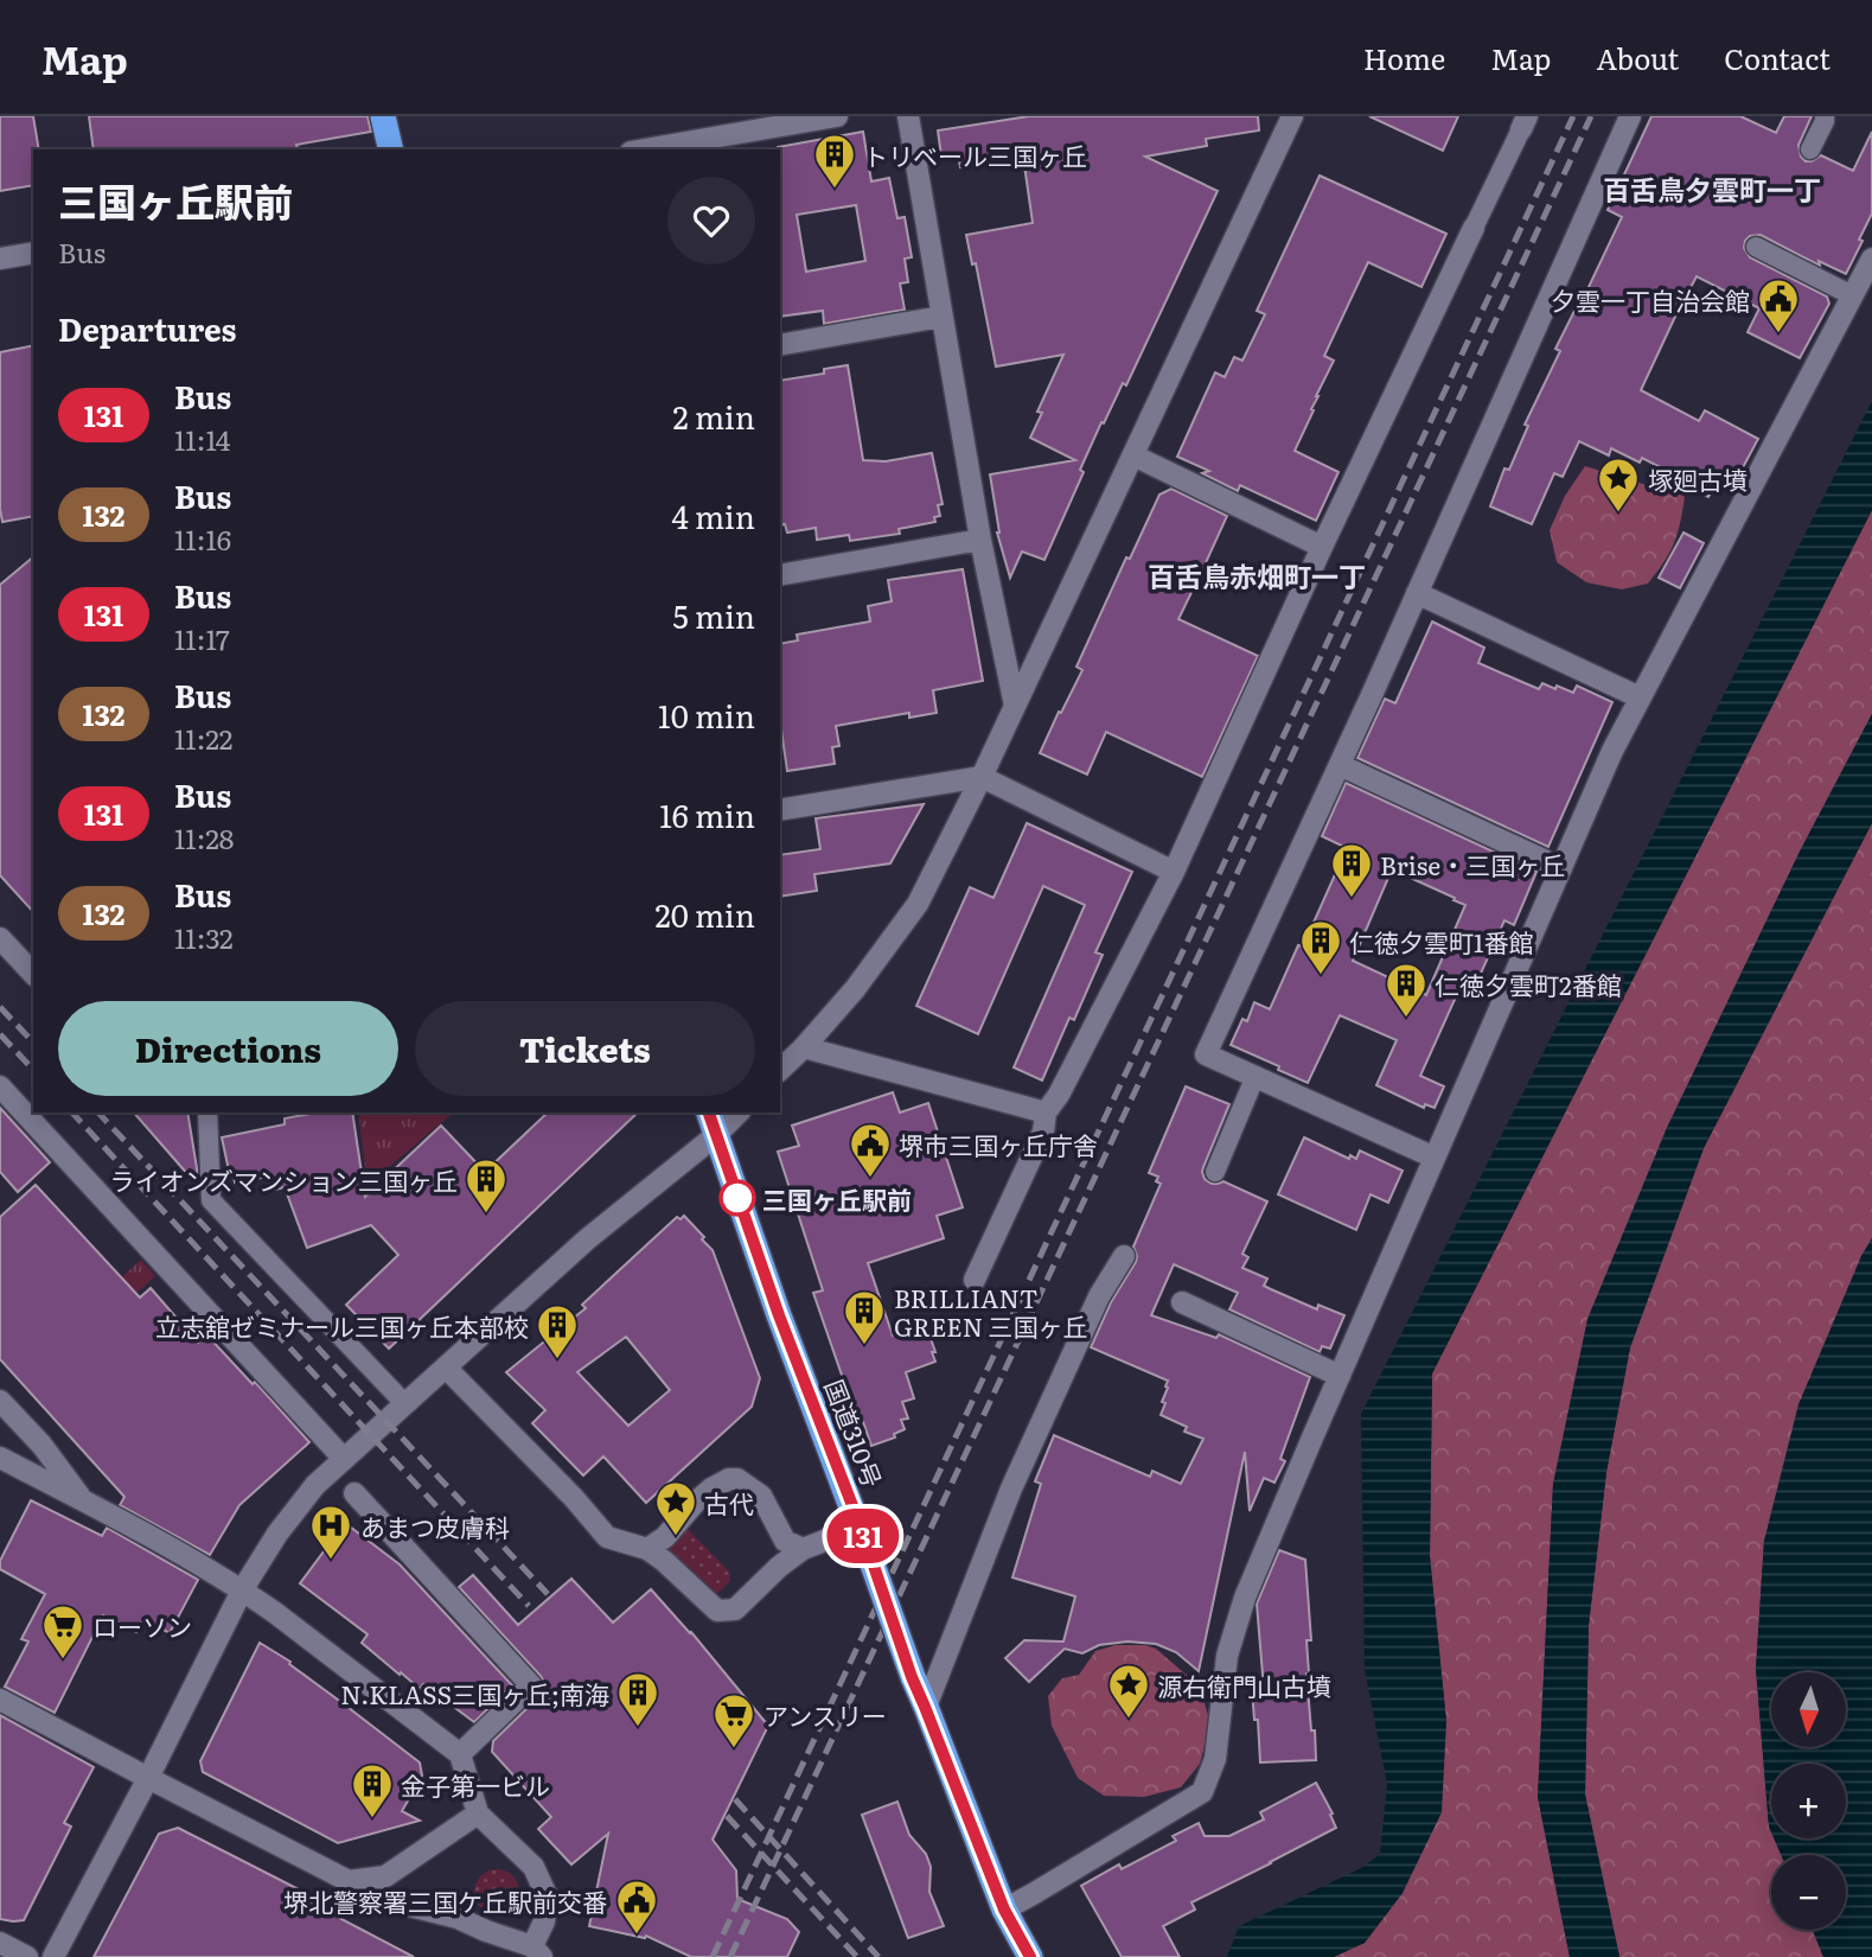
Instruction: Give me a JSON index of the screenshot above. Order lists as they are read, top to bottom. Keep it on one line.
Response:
{"streets":{"highway":["国道310号"]},"districts":["百舌鳥夕雲町一丁","百舌鳥赤畑町一丁"],"places":{"building":["トリベール三国ヶ丘","Brise・三国ヶ丘","仁徳夕雲町1番館","仁徳夕雲町2番館","ライオンズマンション三国ヶ丘","BRILLIANT GREEN 三国ヶ丘","立志舘ゼミナール三国ヶ丘本部校","N.KLASS三国ヶ丘;南海","金子第一ビル"],"public building":["夕雲一丁自治会館","堺市三国ヶ丘庁舎","堺北警察署三国ケ丘駅前交番"],"place":["塚廻古墳","古代","源右衛門山古墳"],"other":["三国ヶ丘駅前"],"hospital":["あまつ皮膚科"],"supermarket":["ローソン","アンスリー"]},"lines":["bus line 131"],"north":"bottom","page":{"header":"Map","nav":["Home","Map","About","Contact"],"on_map":"131","heading":[["三国ヶ丘駅前","Bus"],"Departures"],"list":[{"mark":"131","name":"Bus","note":"11:14","value":"2 min"},{"mark":"132","name":"Bus","note":"11:16","value":"4 min"},{"mark":"131","name":"Bus","note":"11:17","value":"5 min"},{"mark":"132","name":"Bus","note":"11:22","value":"10 min"},{"mark":"131","name":"Bus","note":"11:28","value":"16 min"},{"mark":"132","name":"Bus","note":"11:32","value":"20 min"}],"buttons":["Directions","Tickets"],"map_buttons":["+","−"]}}
